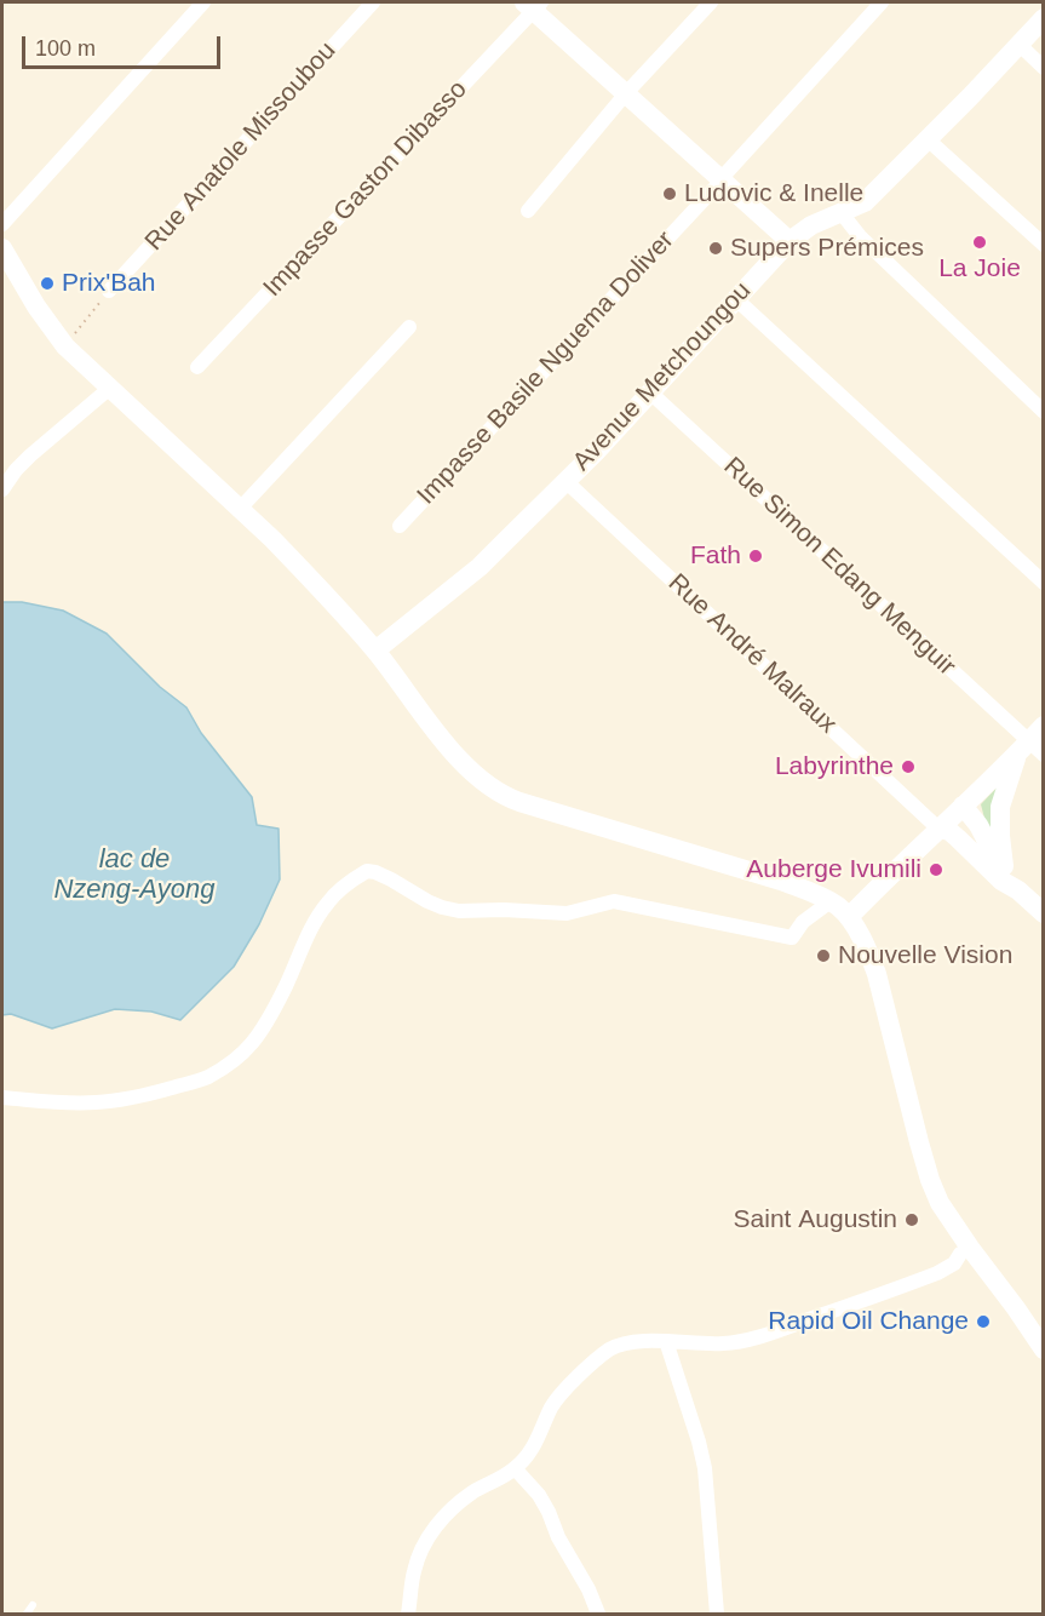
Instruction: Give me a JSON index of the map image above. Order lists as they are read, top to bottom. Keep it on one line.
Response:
{"streets":{"street":["Rue Anatole Missoubou","Impasse Gaston Dibasso","Impasse Basile Nguema Doliver","Avenue Metchoungou","Rue Simon Edang Menguir","Rue André Malraux"]},"crossings":[["Avenue Metchoungou","Rue Simon Edang Menguir"],["Avenue Metchoungou","Rue André Malraux"]],"water":["lac de Nzeng-Ayong"],"places":["Ludovic & Inelle","La Joie","Supers Prémices","Prix'Bah","Fath","Labyrinthe","Auberge Ivumili","Nouvelle Vision","Saint Augustin","Rapid Oil Change"],"scale_bar":"100 m"}
